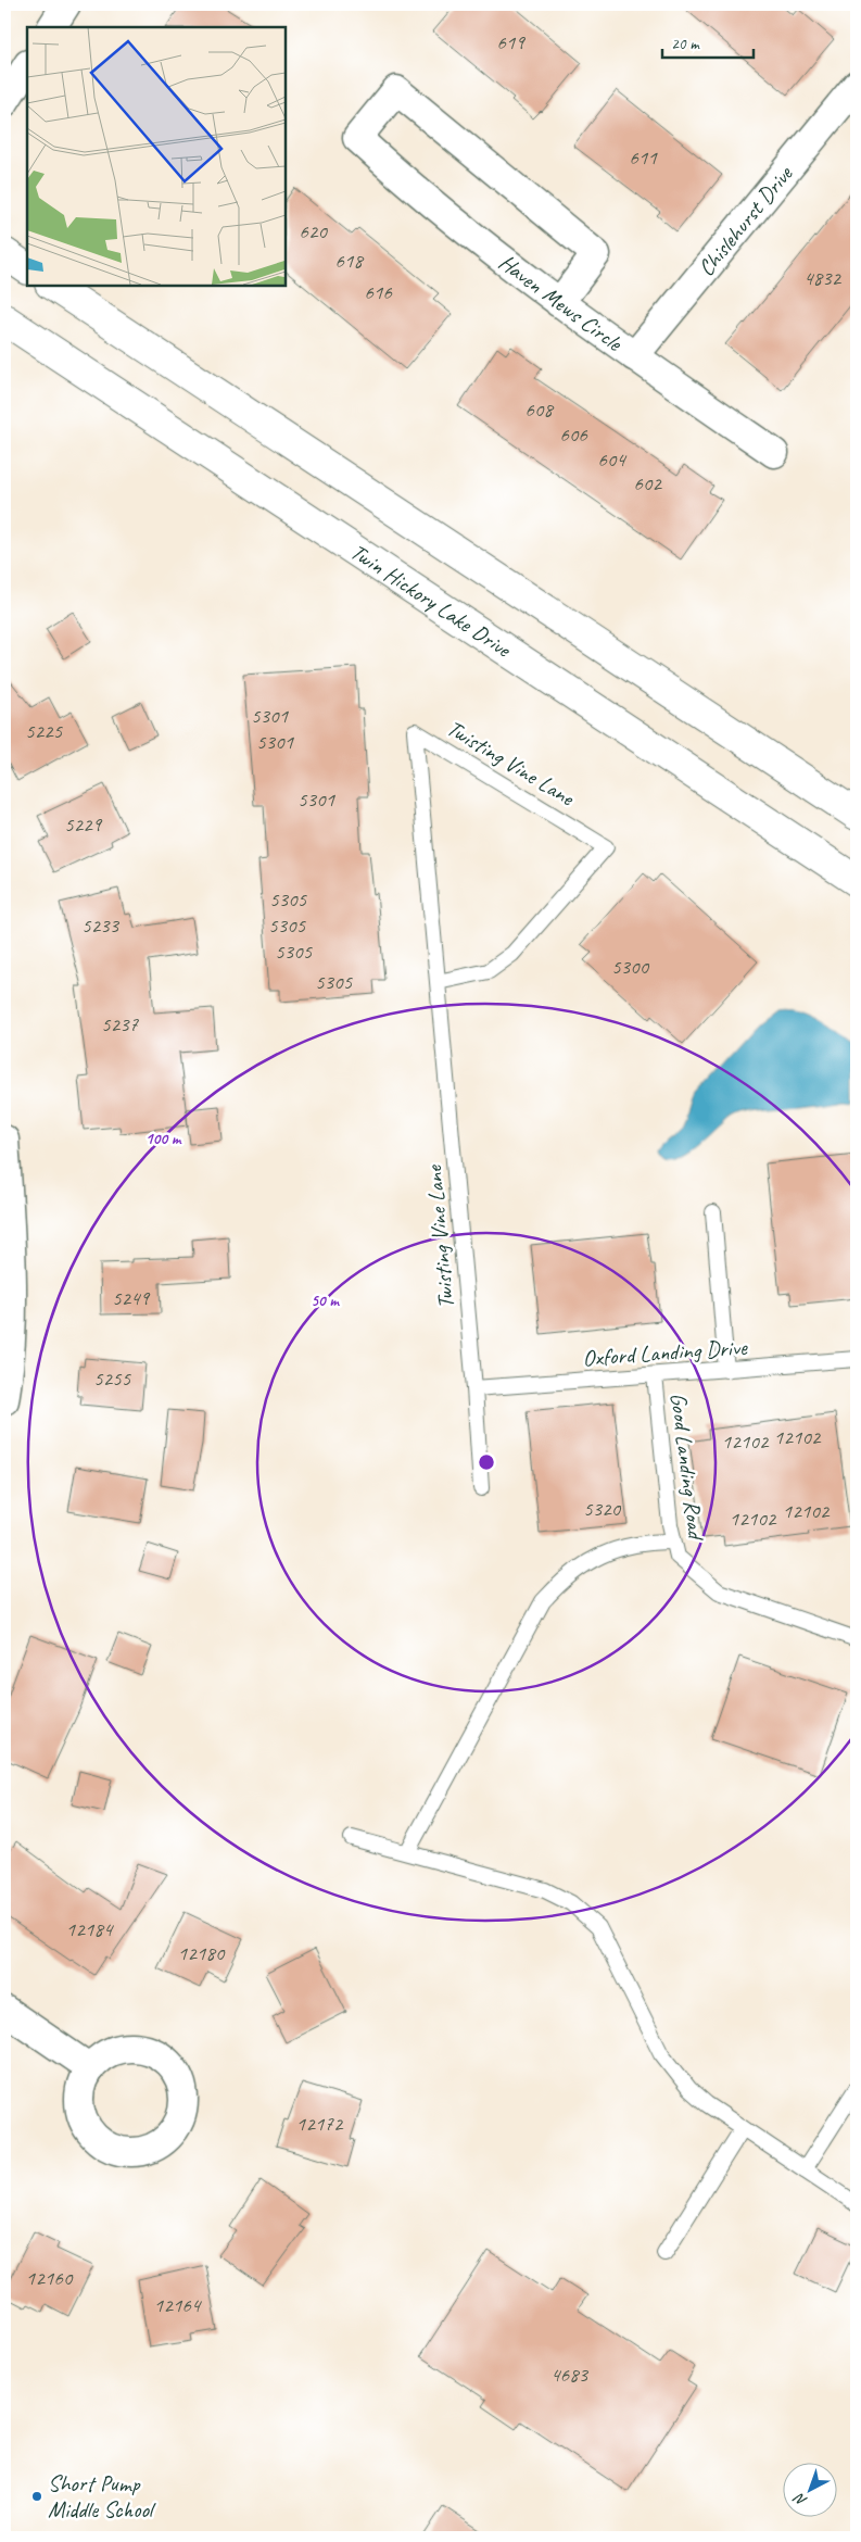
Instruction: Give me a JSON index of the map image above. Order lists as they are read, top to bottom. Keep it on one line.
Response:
{"streets":{"street":["Chislehurst Drive","Haven Mews Circle","Twin Hickory Lake Drive"],"lane":["Twisting Vine Lane","Oxford Landing Drive","Good Landing Road"]},"crossings":[["Chislehurst Drive","Haven Mews Circle"],["Twisting Vine Lane","Oxford Landing Drive"],["Oxford Landing Drive","Good Landing Road"]],"places":["Short Pump Middle School"],"house_numbers":["619","611","620","618","4832","616","608","606","604","602","5301","5225","5301","5301","5229","5305","5233","5305","5305","5300","5305","5237","5249","5255","12102","12102","5320","12102","12102","12184","12180","12172","12160","12164","4683"],"scale_bar":"20 m","north":"bottom left","rings":["100 m","50 m"]}
